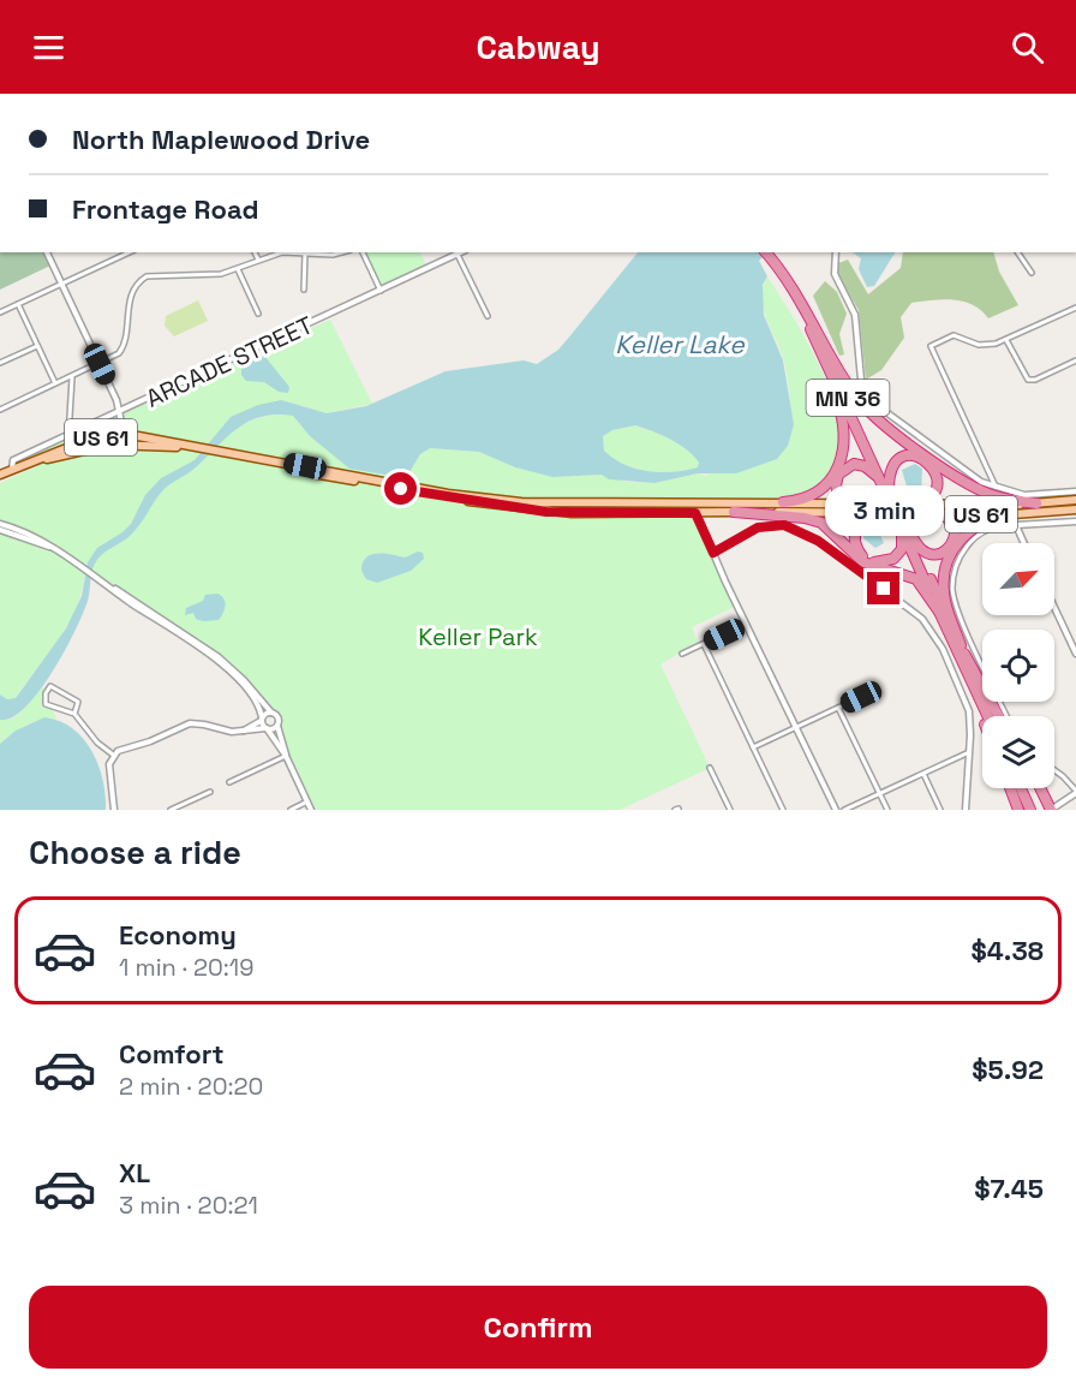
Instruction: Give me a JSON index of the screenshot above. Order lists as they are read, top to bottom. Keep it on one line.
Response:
{"streets":{"highway":["MN 36"],"main road":["ARCADE STREET","US 61"]},"crossings":[["ARCADE STREET","US 61"]],"water":["Keller Lake"],"parks":["Keller Park"],"north":"top right","page":{"header":"Cabway","banner":["North Maplewood Drive","Frontage Road"],"bubble":"3 min","heading":"Choose a ride","list":[{"name":"Economy","note":"1 min · 20:19","value":"$4.38"},{"name":"Comfort","note":"2 min · 20:20","value":"$5.92"},{"name":"XL","note":"3 min · 20:21","value":"$7.45"}],"buttons":"Confirm"}}
